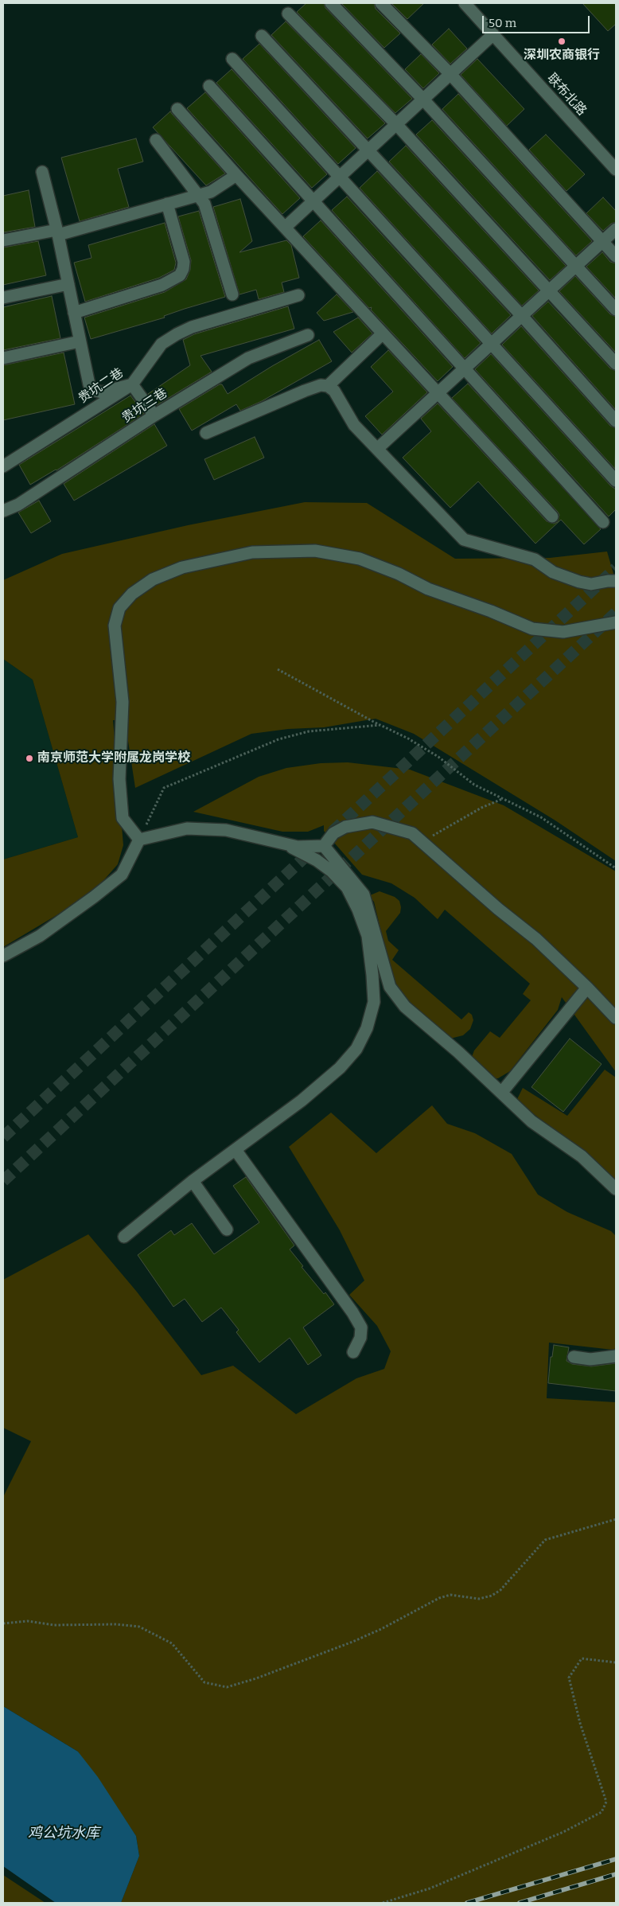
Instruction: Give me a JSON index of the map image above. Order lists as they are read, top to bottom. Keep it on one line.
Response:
{"streets":{"street":["联布北路","贵坑二巷","贵坑三巷"]},"water":["鸡公坑水库"],"places":["深圳农商银行","南京师范大学附属龙岗学校"],"scale_bar":"50 m"}
